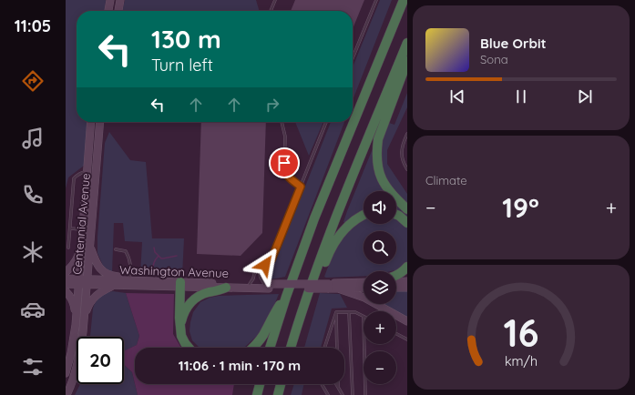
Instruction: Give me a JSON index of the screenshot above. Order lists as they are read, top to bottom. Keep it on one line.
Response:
{"streets":{"main road":["Centennial Avenue","Washington Avenue"]},"crossings":[["Centennial Avenue","Washington Avenue"]],"page":{"tabs":"11:05","turn":["130 m","Turn left"],"song":["Blue Orbit","Sona"],"tile":"Climate","map_buttons":["+","−"],"heat":["−","19°","+"],"limit":"20","trip":"11:06 · 1 min · 170 m","gauge":["16","km/h"]}}
